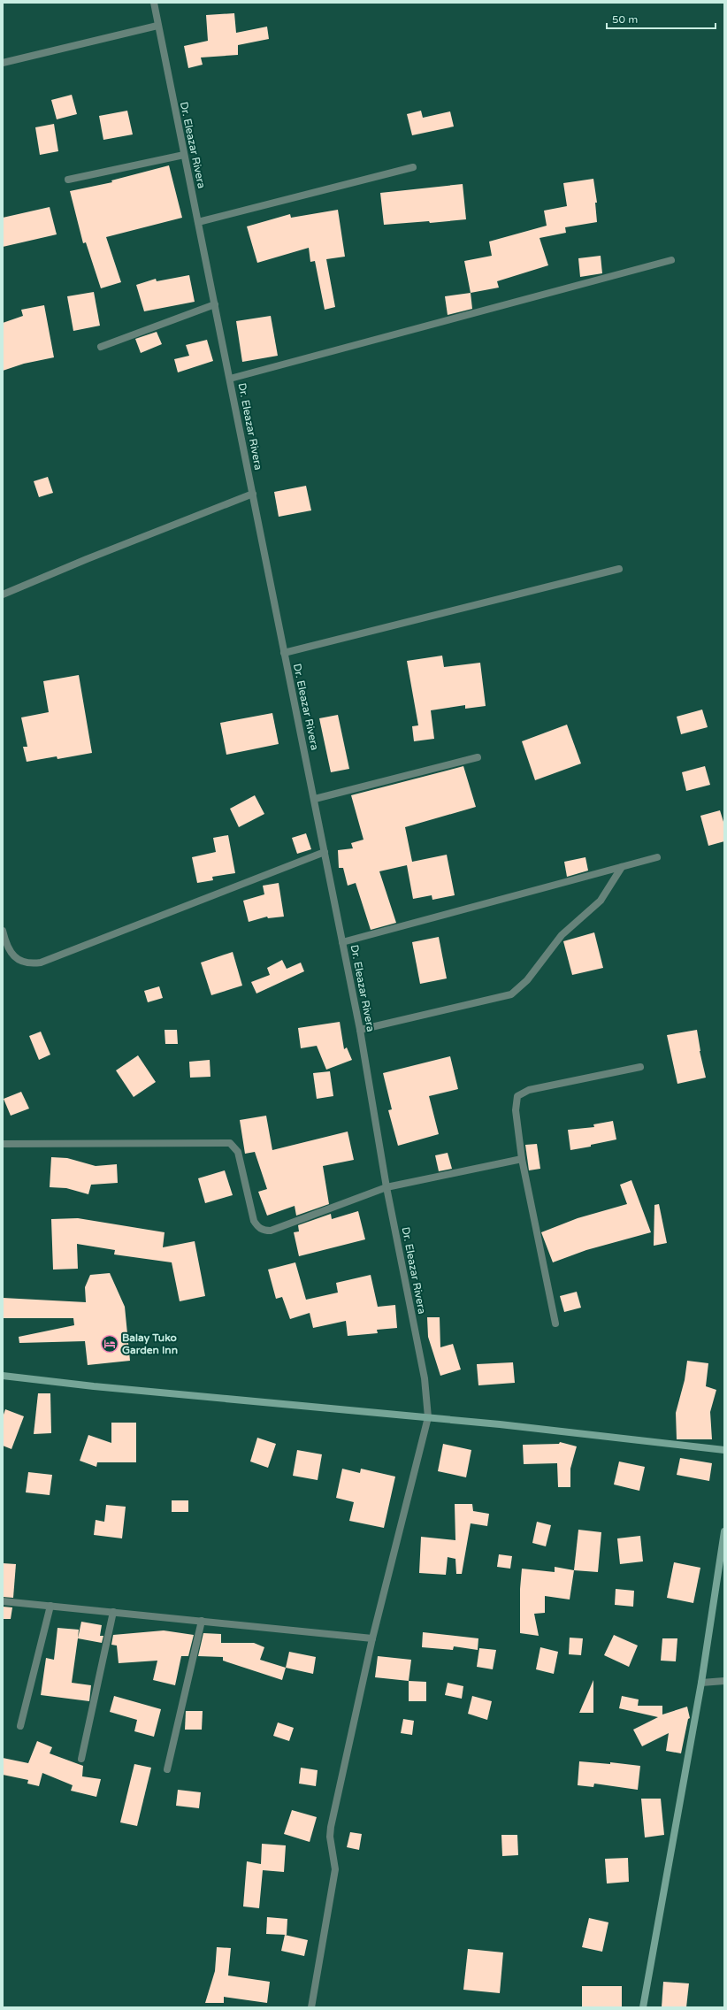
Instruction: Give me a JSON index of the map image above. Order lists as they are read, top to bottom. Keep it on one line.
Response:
{"streets":{"street":["Dr. Eleazar Rivera"]},"places":{"hotel":["Balay Tuko Garden Inn"]},"scale_bar":"50 m"}
